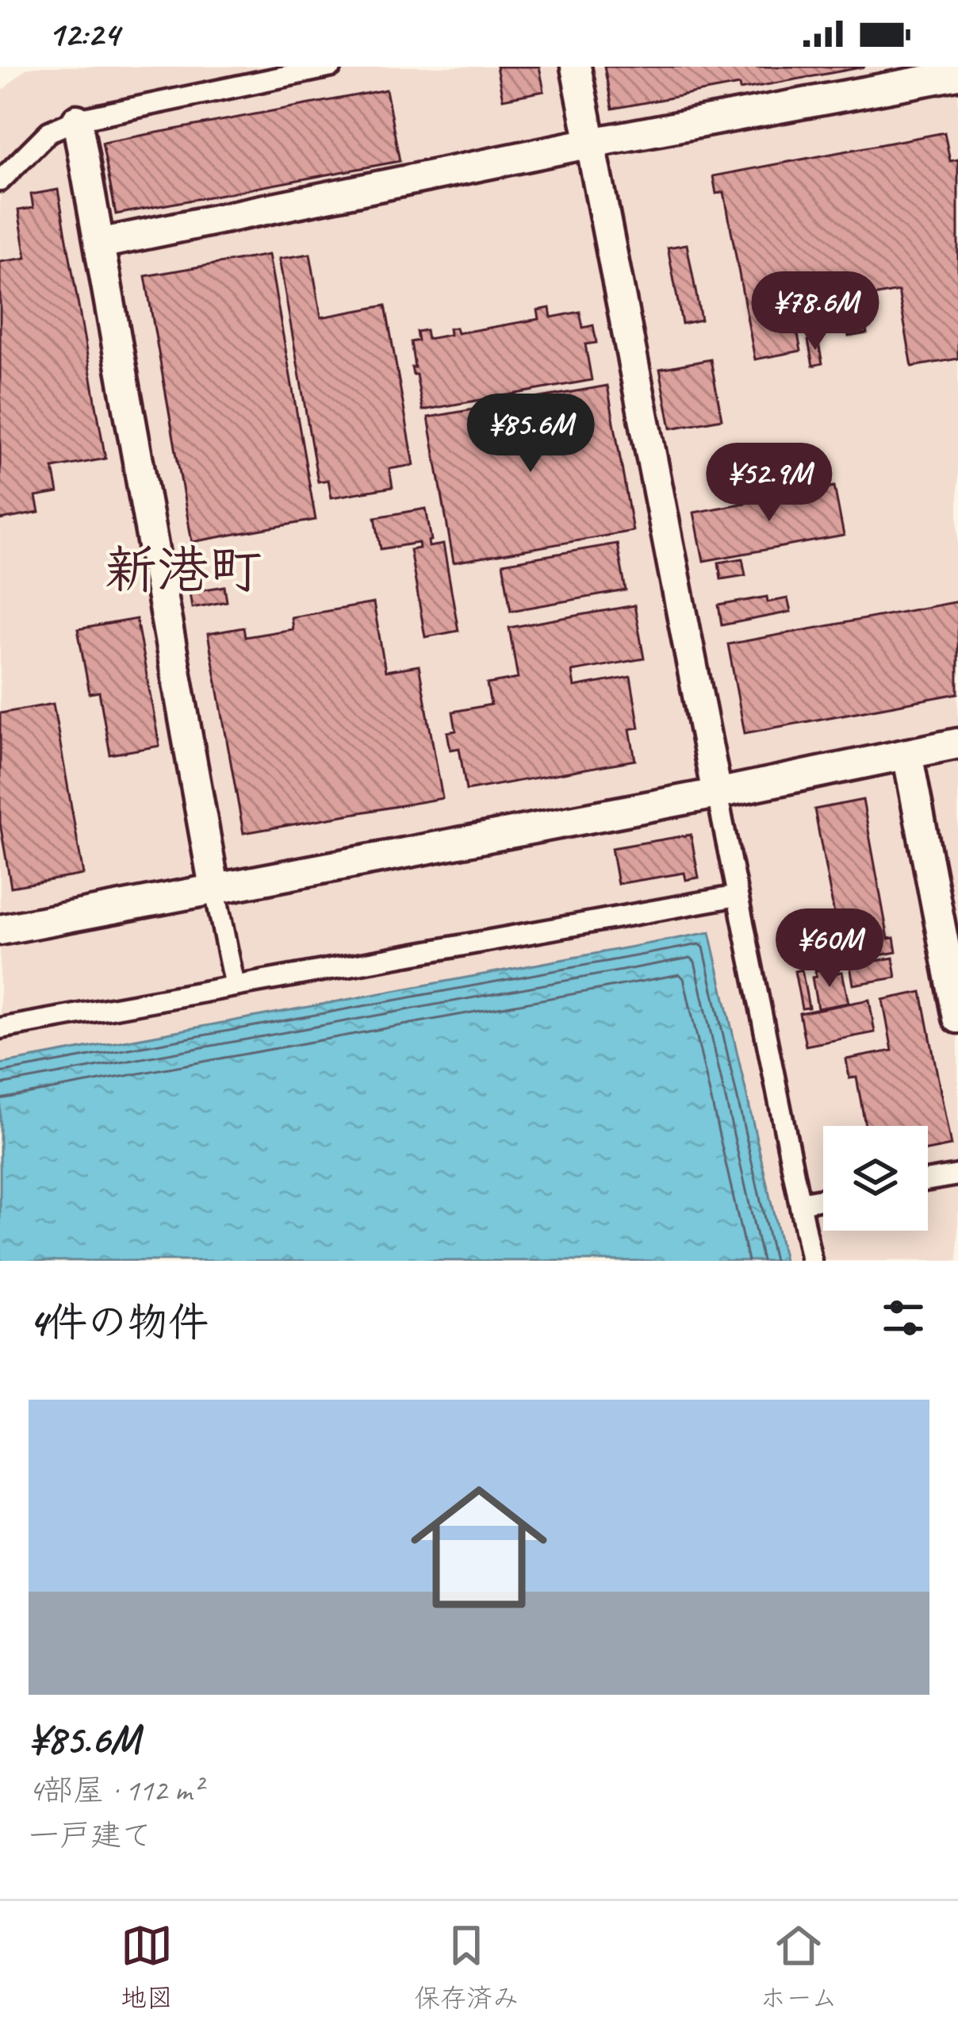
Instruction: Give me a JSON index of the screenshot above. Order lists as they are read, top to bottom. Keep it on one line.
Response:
{"districts":["新港町"],"page":{"status":"12:24","price":["¥78.6M","¥85.6M","¥52.9M","¥60M"],"heading":"4件の物件","list":[{"name":"¥85.6M","note":"4部屋 · 112 m² · 一戸建て"}],"tabs":["地図","保存済み","ホーム"]}}
